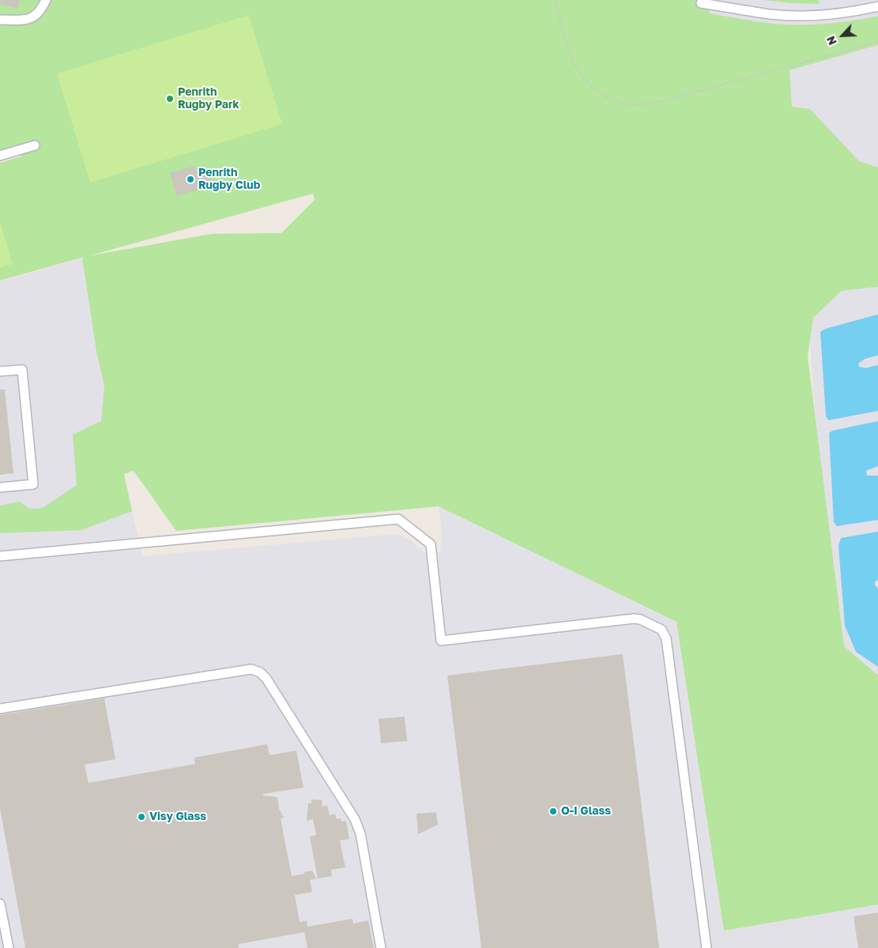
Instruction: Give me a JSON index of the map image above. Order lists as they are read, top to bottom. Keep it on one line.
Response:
{"places":["Penrith Rugby Park","Penrith Rugby Club","O-I Glass","Visy Glass"],"north":"bottom left"}
